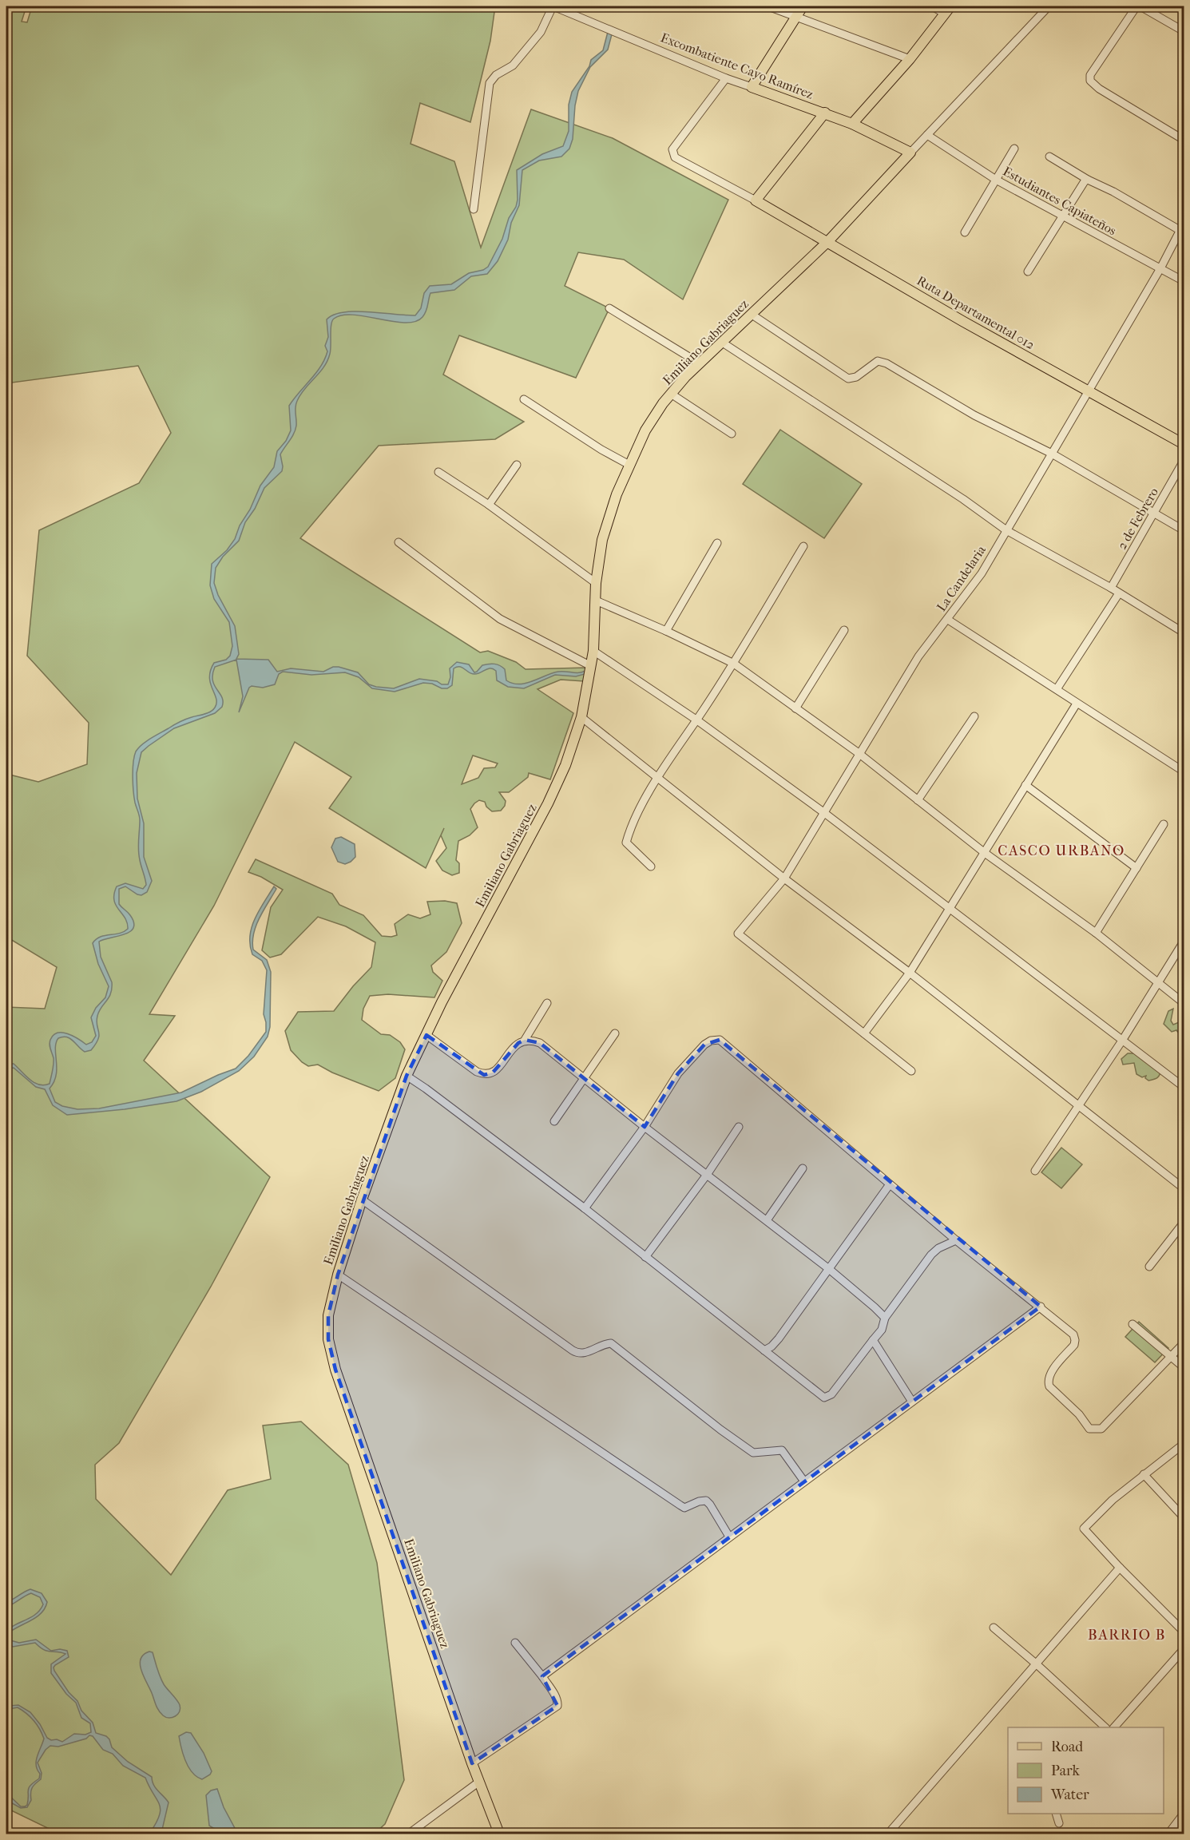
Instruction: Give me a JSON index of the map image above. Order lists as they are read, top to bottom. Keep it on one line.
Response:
{"streets":{"main road":["Excombatiente Cayo Ramírez","Ruta Departamental 012","Emiliano Gabriaguez"],"street":["Estudiantes Capiateños","2 de Febrero","La Candelaria"]},"crossings":[["Excombatiente Cayo Ramírez","Emiliano Gabriaguez"],["Estudiantes Capiateños","Emiliano Gabriaguez"],["Estudiantes Capiateños","La Candelaria"],["Ruta Departamental 012","Emiliano Gabriaguez"],["Ruta Departamental 012","La Candelaria"]],"districts":["CASCO URBANO","BARRIO B"],"legend":["Road","Park","Water"]}
